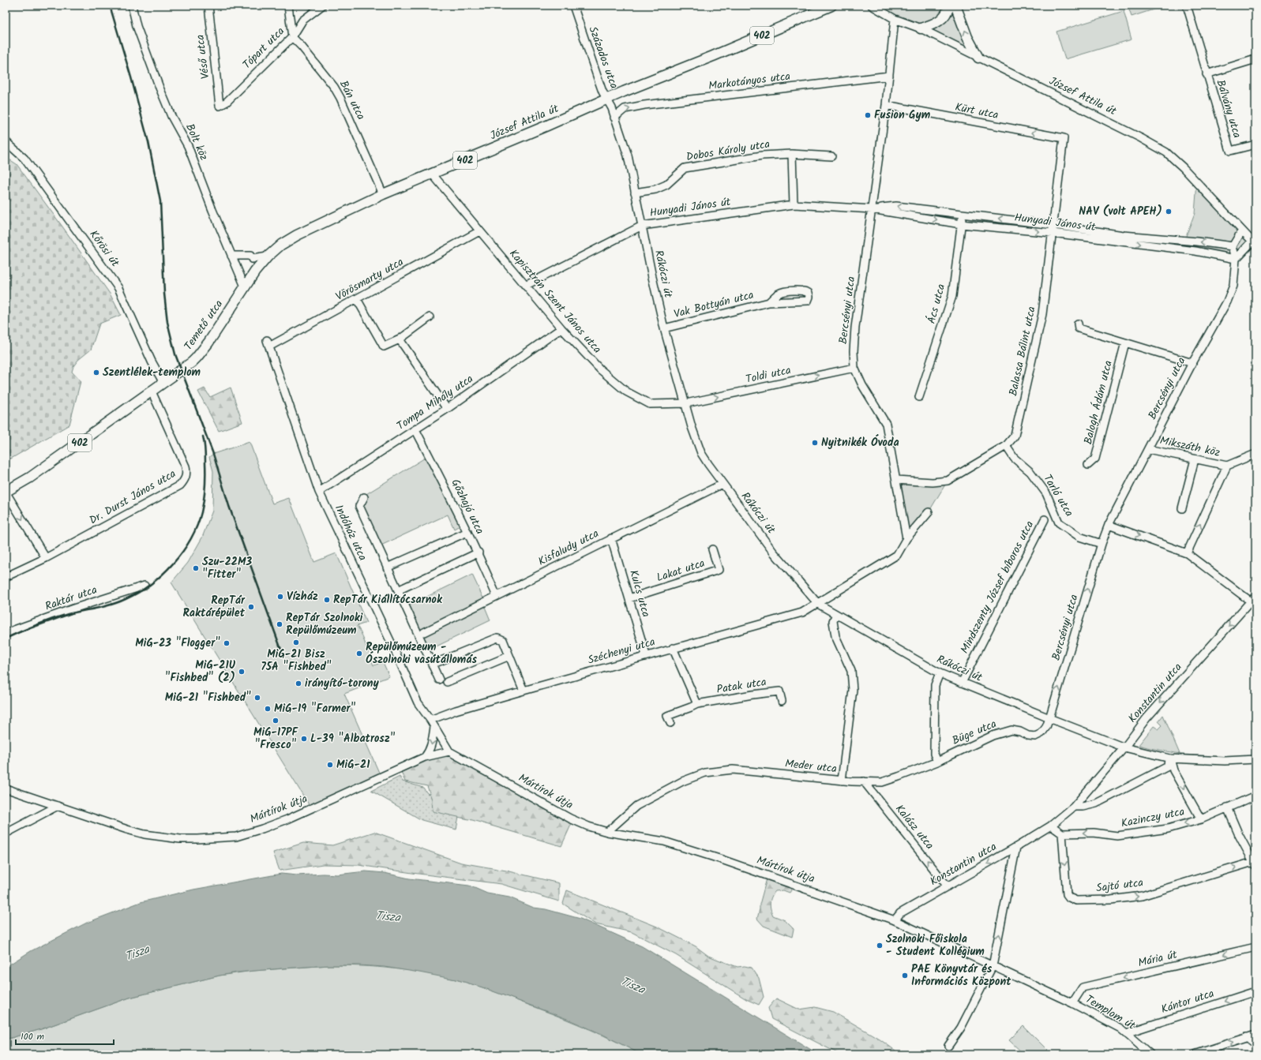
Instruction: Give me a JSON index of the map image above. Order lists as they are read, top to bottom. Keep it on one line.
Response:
{"streets":{"main road":["402","József Attila út","Temető utca"],"street":["Tópart utca","Véső utca","Százados utca","Markotányos utca","Bán utca","Bálvány utca","Kürt utca","Bolt köz","Dobos Károly utca","Hunyadi János út","Kőrösi út","Rákóczi út","Vörösmarty utca","Kapisztrán Szent János utca","Ács utca","Vak Bottyán utca","Bercsényi utca","Balassa Bálint utca","Toldi utca","Tompa Mihály utca","Balogh Ádám utca","Mikszáth köz","Tarló utca","Dr. Durst János utca","Gőzhajó utca","Indóház utca","Kisfaludy utca","Lakat utca","Mindszenty József bíboros utca","Kulcs utca","Raktár utca","Széchenyi utca","Patak utca","Konstantin utca","Büge utca","Meder utca","Mártírok útja","Kazinczy utca","Kalász utca","Sajtó utca","Mária út","Kántor utca","Templom út"]},"crossings":[["Tópart utca","Véső utca"],["Tópart utca","Bán utca"],["Százados utca","József Attila út"],["Százados utca","Rákóczi út"],["Markotányos utca","Rákóczi út"],["Markotányos utca","Bercsényi utca"],["József Attila út","Bán utca"],["József Attila út","Bolt köz"],["József Attila út","Rákóczi út"],["József Attila út","Kapisztrán Szent János utca"],["József Attila út","Bercsényi utca"],["József Attila út","Temető utca"],["Kürt utca","Bercsényi utca"],["Kürt utca","Balassa Bálint utca"],["Bolt köz","Temető utca"],["Dobos Károly utca","Rákóczi út"],["Hunyadi János út","Rákóczi út"],["Hunyadi János út","Kapisztrán Szent János utca"],["Hunyadi János út","Ács utca"],["Hunyadi János út","Bercsényi utca"],["Hunyadi János út","Balassa Bálint utca"],["Kőrösi út","Temető utca"],["Rákóczi út","Kapisztrán Szent János utca"],["Rákóczi út","Vak Bottyán utca"],["Rákóczi út","Bercsényi utca"],["Rákóczi út","Toldi utca"],["Rákóczi út","Kisfaludy utca"],["Rákóczi út","Mindszenty József bíboros utca"],["Rákóczi út","Széchenyi utca"],["Rákóczi út","Konstantin utca"],["Rákóczi út","Büge utca"],["Vörösmarty utca","Kapisztrán Szent János utca"],["Vörösmarty utca","Indóház utca"],["Kapisztrán Szent János utca","Toldi utca"],["Kapisztrán Szent János utca","Tompa Mihály utca"],["Bercsényi utca","Balassa Bálint utca"],["Bercsényi utca","Toldi utca"],["Bercsényi utca","Mikszáth köz"],["Bercsényi utca","Tarló utca"],["Bercsényi utca","Büge utca"],["Temető utca","Dr. Durst János utca"],["Balassa Bálint utca","Tarló utca"],["Tompa Mihály utca","Gőzhajó utca"],["Tompa Mihály utca","Indóház utca"],["Gőzhajó utca","Kisfaludy utca"],["Indóház utca","Széchenyi utca"],["Indóház utca","Mártírok útja"],["Kisfaludy utca","Kulcs utca"],["Lakat utca","Kulcs utca"],["Kulcs utca","Széchenyi utca"],["Konstantin utca","Mártírok útja"],["Konstantin utca","Kalász utca"],["Büge utca","Meder utca"],["Meder utca","Mártírok útja"],["Meder utca","Kalász utca"],["Mártírok útja","Mária út"],["Mártírok útja","Templom út"],["Kazinczy utca","Sajtó utca"],["Mária út","Templom út"],["Kántor utca","Templom út"]],"one_way":["Markotányos utca","Kürt utca","Toldi utca","Konstantin utca","Kalász utca","Mária út"],"water":["Tisza"],"places":["Fusion Gym","NAV (volt APEH)","Szentlélek-templom","Nyitnikék Óvoda","Szu-22M3 \"Fitter\"","Vízház","RepTár Kiállítócsarnok","RepTár Raktárépület","RepTár Szolnoki Repülőmúzeum","MiG-21 Bisz 75A \"Fishbed\"","MiG-23 \"Flogger\"","Repülőmúzeum - Ószolnoki vasútállomás","MiG-21U \"Fishbed\" (2)","irányító-torony","MiG-21 \"Fishbed\"","MiG-19 \"Farmer\"","MiG-17PF \"Fresco\"","L-39 \"Albatrosz\"","MiG-21","Szolnoki Főiskola - Student Kollégium","PAE Könyvtár és Információs Központ"],"scale_bar":"100 m"}
